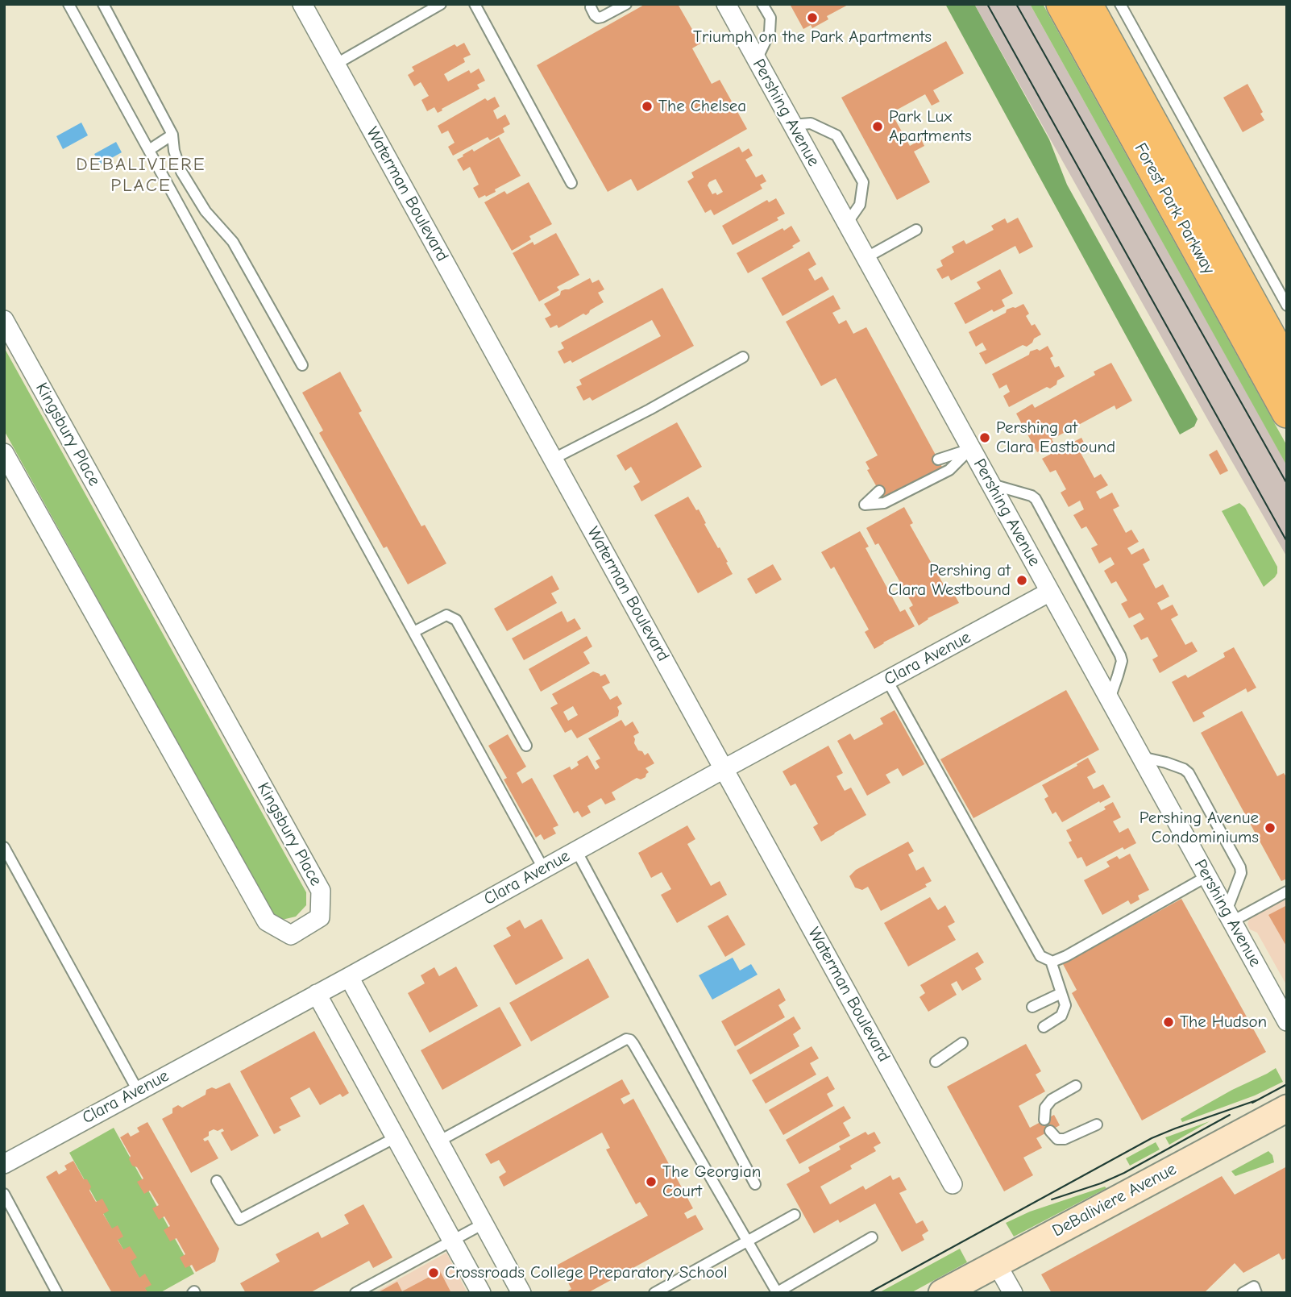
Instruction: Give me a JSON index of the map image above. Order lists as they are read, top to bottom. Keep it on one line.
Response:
{"streets":{"main road":["Forest Park Parkway","DeBaliviere Avenue"],"street":["Pershing Avenue","Waterman Boulevard","Kingsbury Place","Clara Avenue"]},"crossings":[["Pershing Avenue","Clara Avenue"],["Waterman Boulevard","Clara Avenue"]],"districts":["DEBALIVIERE PLACE"],"places":["Triumph on the Park Apartments","The Chelsea","Park Lux Apartments","Pershing at Clara Eastbound","Pershing at Clara Westbound","Pershing Avenue Condominiums","The Hudson","The Georgian Court","Crossroads College Preparatory School"]}
